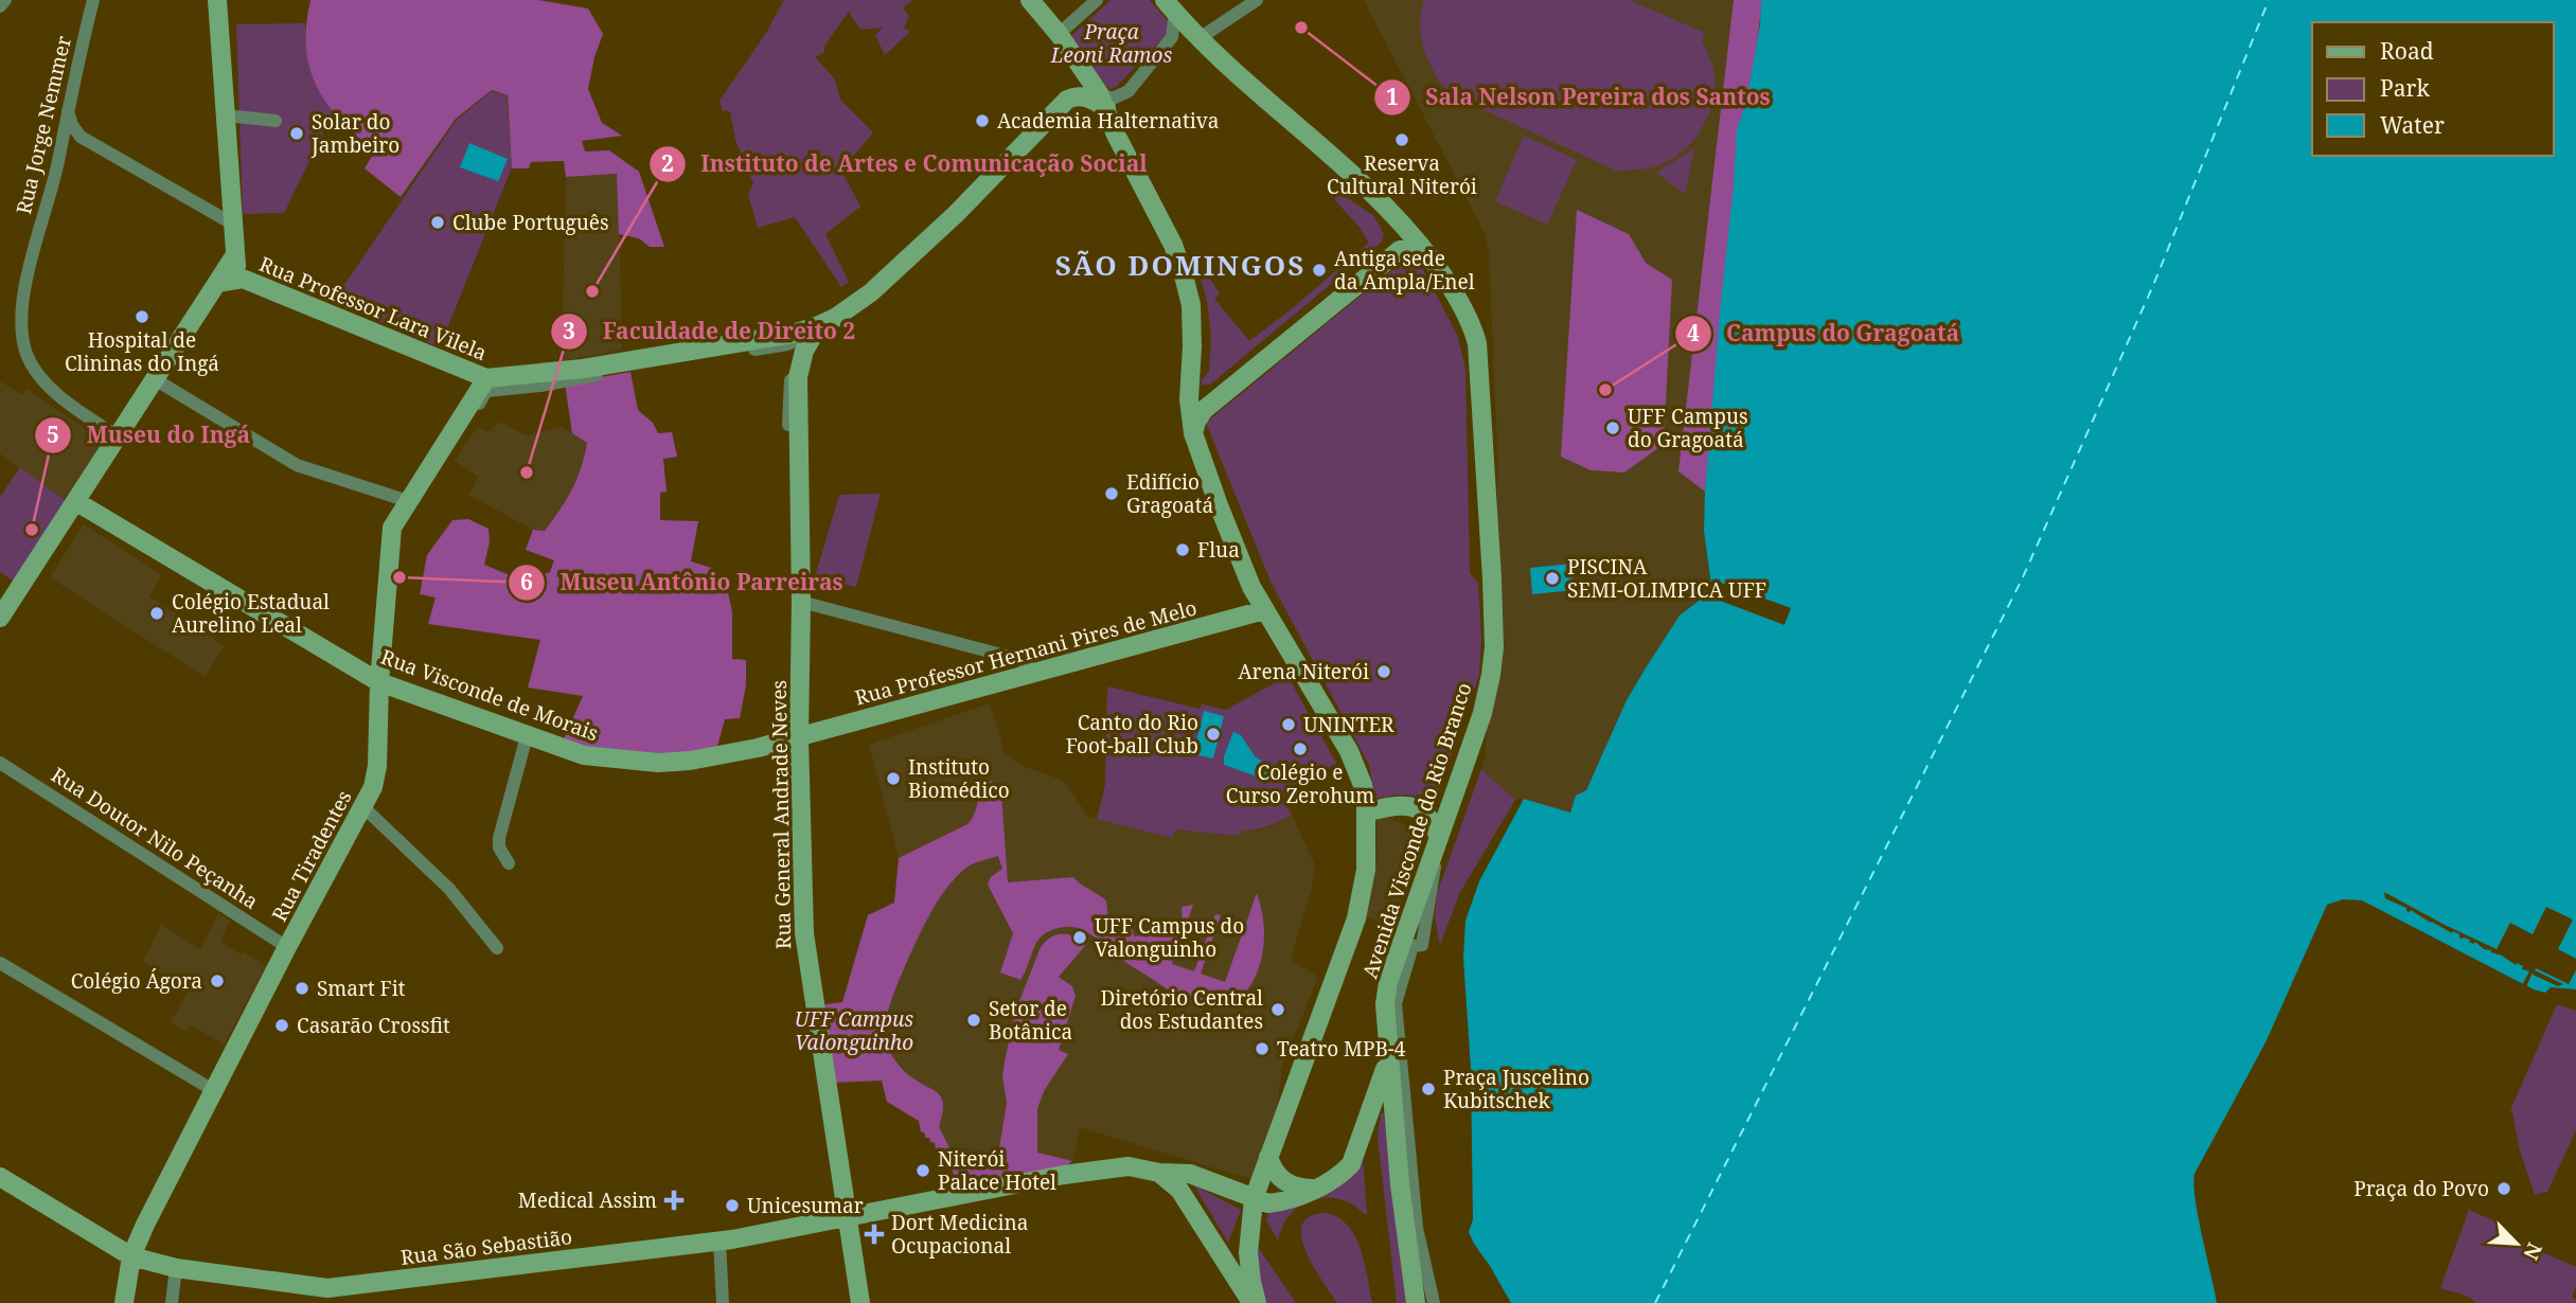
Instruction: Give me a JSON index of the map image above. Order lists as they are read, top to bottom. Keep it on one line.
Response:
{"streets":{"street":["Rua Jorge Nemmer","Rua Professor Lara Vilela","Rua Professor Hernani Pires de Melo","Rua Visconde de Morais","Rua General Andrade Neves","Avenida Visconde do Rio Branco","Rua Doutor Nilo Peçanha","Rua Tiradentes","Rua São Sebastião"]},"crossings":[["Rua Professor Lara Vilela","Rua General Andrade Neves"],["Rua Professor Lara Vilela","Avenida Visconde do Rio Branco"],["Rua Professor Lara Vilela","Rua Tiradentes"],["Rua Professor Hernani Pires de Melo","Rua Visconde de Morais"],["Rua Professor Hernani Pires de Melo","Rua General Andrade Neves"],["Rua Professor Hernani Pires de Melo","Avenida Visconde do Rio Branco"],["Rua Visconde de Morais","Rua General Andrade Neves"],["Rua Visconde de Morais","Rua Tiradentes"],["Rua General Andrade Neves","Rua São Sebastião"],["Rua Doutor Nilo Peçanha","Rua Tiradentes"],["Rua Tiradentes","Rua São Sebastião"]],"districts":["SÃO DOMINGOS"],"parks":["Praça Leoni Ramos","UFF Campus Valonguinho"],"places":{"other":["Sala Nelson Pereira dos Santos","Academia Halternativa","Solar do Jambeiro","Reserva Cultural Niterói","Clube Português","Antiga sede da Ampla/Enel","Instituto de Artes e Comunicação Social","Hospital de Clininas do Ingá","Campus do Gragoatá","UFF Campus do Gragoatá","Faculdade de Direito 2","Edifício Gragoatá","Museu do Ingá","Flua","Museu Antônio Parreiras","PISCINA SEMI-OLIMPICA UFF","Colégio Estadual Aurelino Leal","Arena Niterói","UNINTER","Canto do Rio Foot-ball Club","Colégio e Curso Zerohum","Instituto Biomédico","UFF Campus do Valonguinho","Colégio Ágora","Smart Fit","Diretório Central dos Estudantes","Setor de Botânica","Casarão Crossfit","Teatro MPB-4","Praça Juscelino Kubitschek","Niterói Palace Hotel","Praça do Povo","Unicesumar"],"health":["Medical Assim","Dort Medicina Ocupacional"]},"legend":["Road","Park","Water"],"north":"bottom right"}
